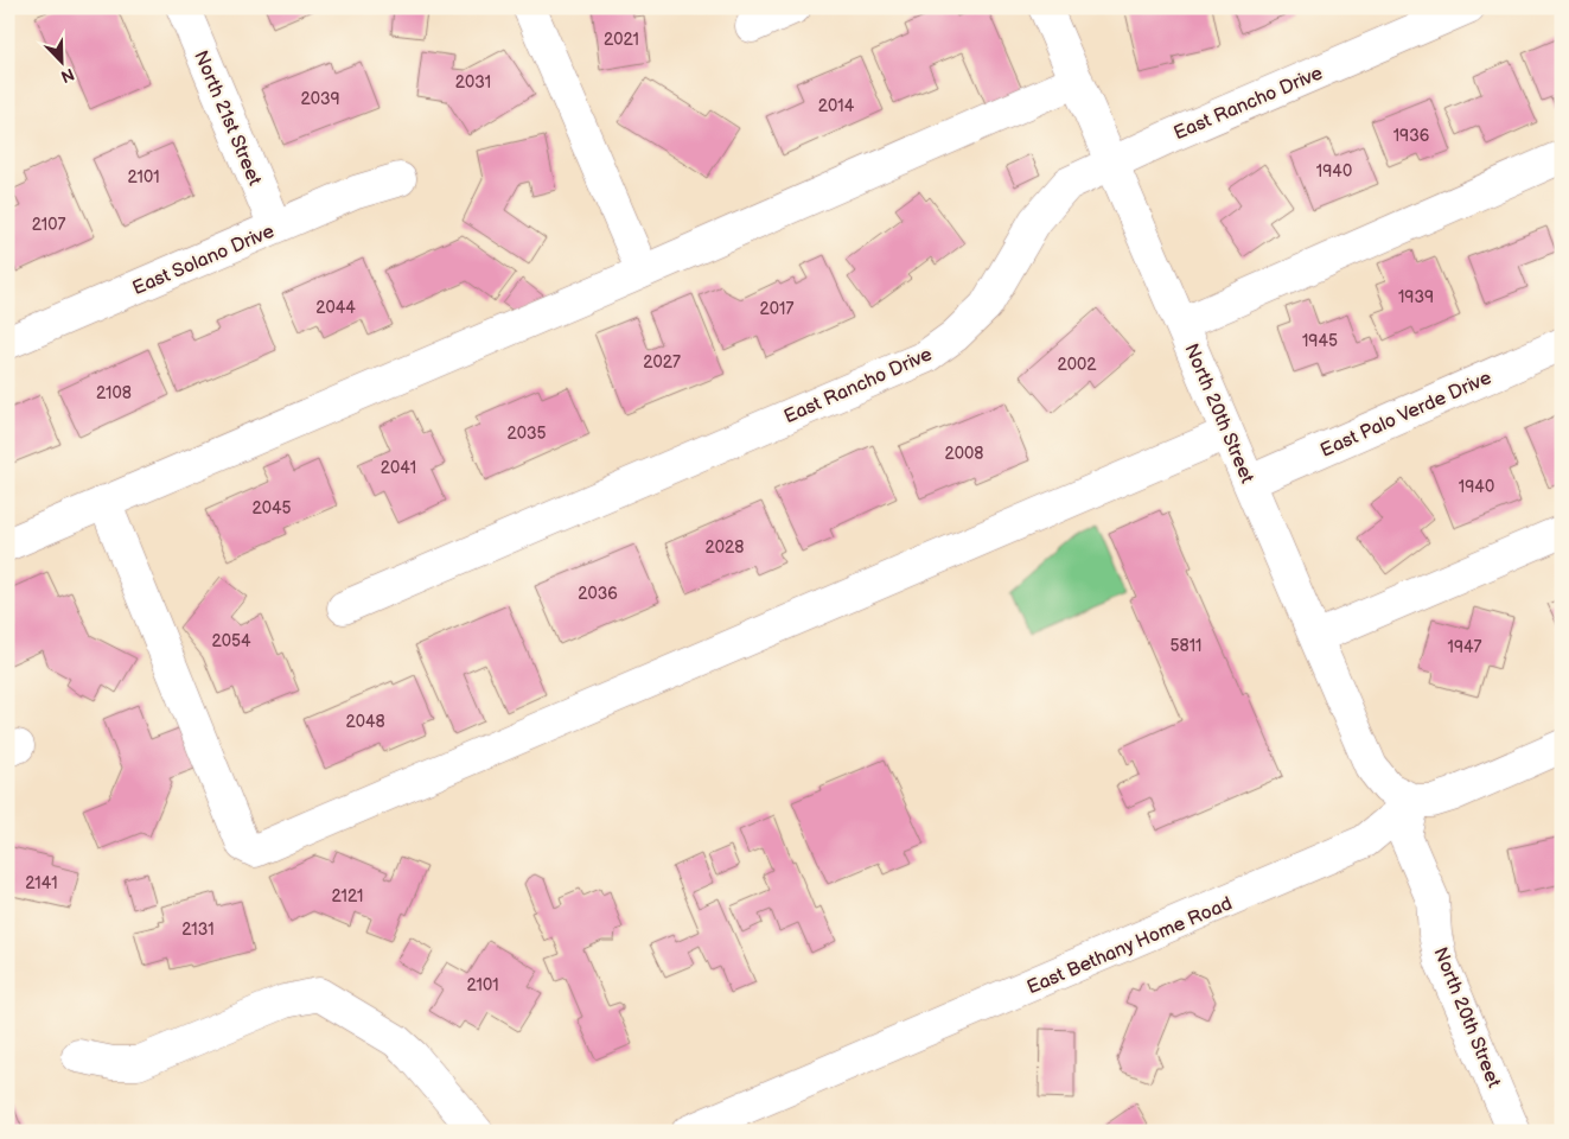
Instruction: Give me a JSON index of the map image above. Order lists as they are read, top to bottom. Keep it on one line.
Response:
{"streets":{"street":["East Rancho Drive","North 21st Street","East Solano Drive","North 20th Street","East Palo Verde Drive","East Bethany Home Road"]},"crossings":[["East Rancho Drive","North 20th Street"],["North 21st Street","East Solano Drive"],["North 20th Street","East Palo Verde Drive"],["North 20th Street","East Bethany Home Road"]],"house_numbers":["2021","2031","2039","2014","1936","1940","2101","2107","1939","2044","2017","1945","2027","2002","2108","2035","2008","2041","1940","2045","2028","2036","2054","5811","1947","2048","2141","2121","2131","2101"],"north":"bottom right"}
